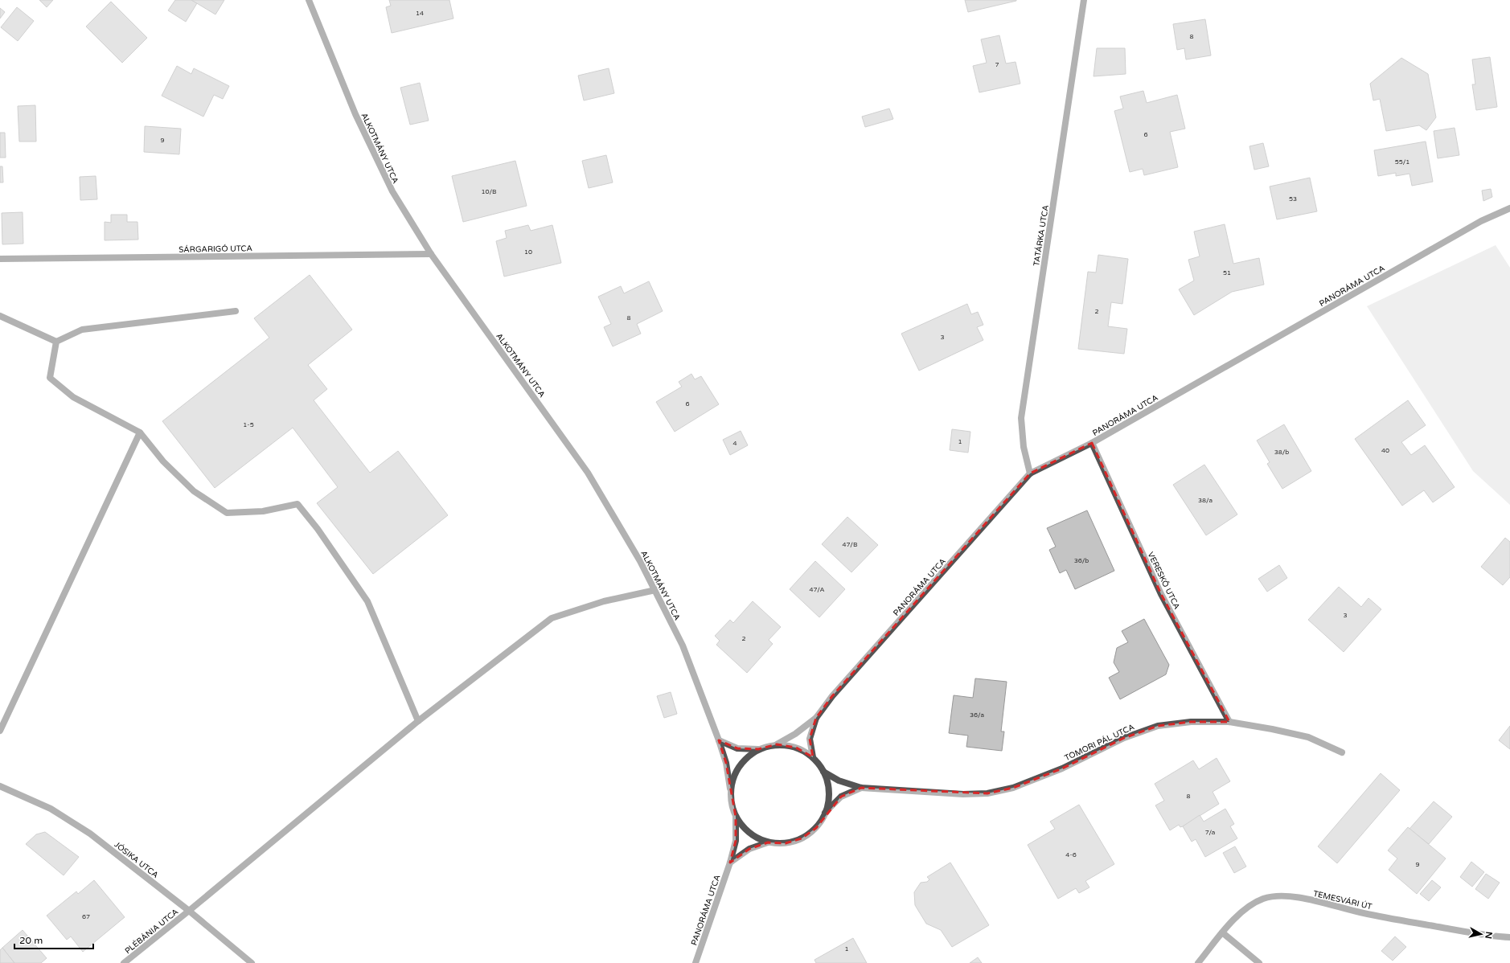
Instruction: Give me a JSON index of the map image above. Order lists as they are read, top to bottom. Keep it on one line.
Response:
{"streets":{"street":["ALKOTMÁNY UTCA","TATÁRKA UTCA","SÁRGARIGÓ UTCA","PANORÁMA UTCA","VERESKŐ UTCA","TOMORI PÁL UTCA","JÓSIKA UTCA","TEMESVÁRI ÚT","PLÉBÁNIA UTCA"]},"crossings":[["ALKOTMÁNY UTCA","SÁRGARIGÓ UTCA"],["ALKOTMÁNY UTCA","PANORÁMA UTCA"],["ALKOTMÁNY UTCA","TOMORI PÁL UTCA"],["ALKOTMÁNY UTCA","PLÉBÁNIA UTCA"],["TATÁRKA UTCA","PANORÁMA UTCA"],["PANORÁMA UTCA","VERESKŐ UTCA"],["PANORÁMA UTCA","TOMORI PÁL UTCA"],["VERESKŐ UTCA","TOMORI PÁL UTCA"],["JÓSIKA UTCA","PLÉBÁNIA UTCA"]],"house_numbers":["14","8","7","6","9","55/1","10/B","53","10","51","2","8","3","6","1-5","1","4","40","38/b","38/a","47/B","36/b","47/A","3","2","36/a","8","7/a","4-6","9","67","1"],"scale_bar":"20 m","north":"right"}
